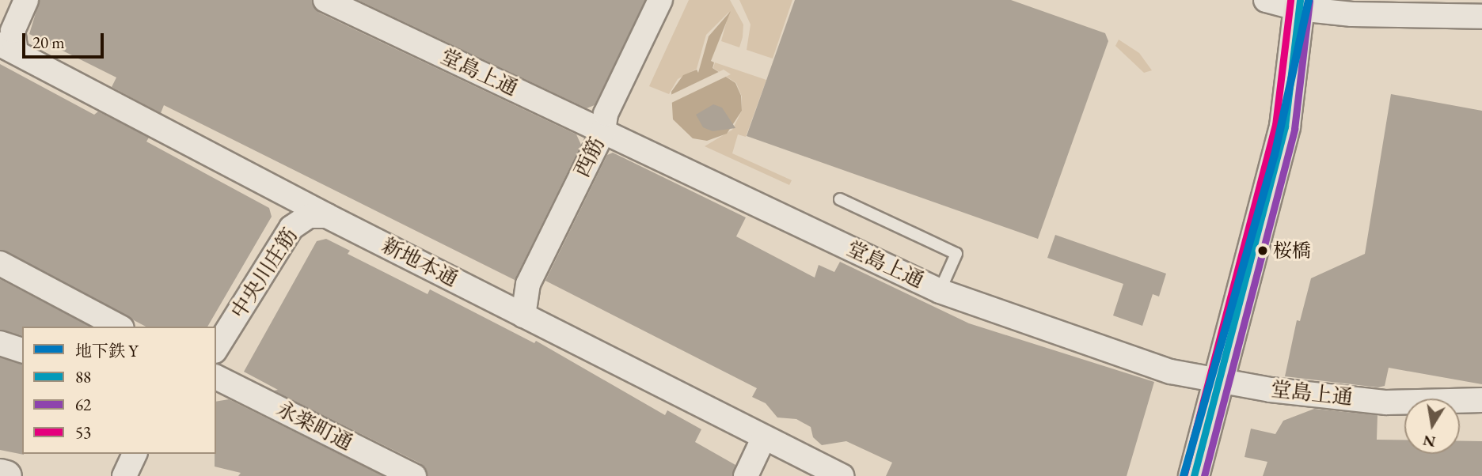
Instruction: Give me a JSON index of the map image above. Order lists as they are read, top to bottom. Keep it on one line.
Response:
{"streets":{"street":["堂島上通","西筋","新地本通","中央川庄筋","永楽町通"]},"crossings":[["堂島上通","西筋"],["西筋","新地本通"],["新地本通","中央川庄筋"]],"places":["桜橋"],"lines":["metro line Y","transit line 88","transit line 53","transit line 62"],"legend":["地下鉄 Y","88","62","53"],"scale_bar":"20 m","north":"bottom"}
